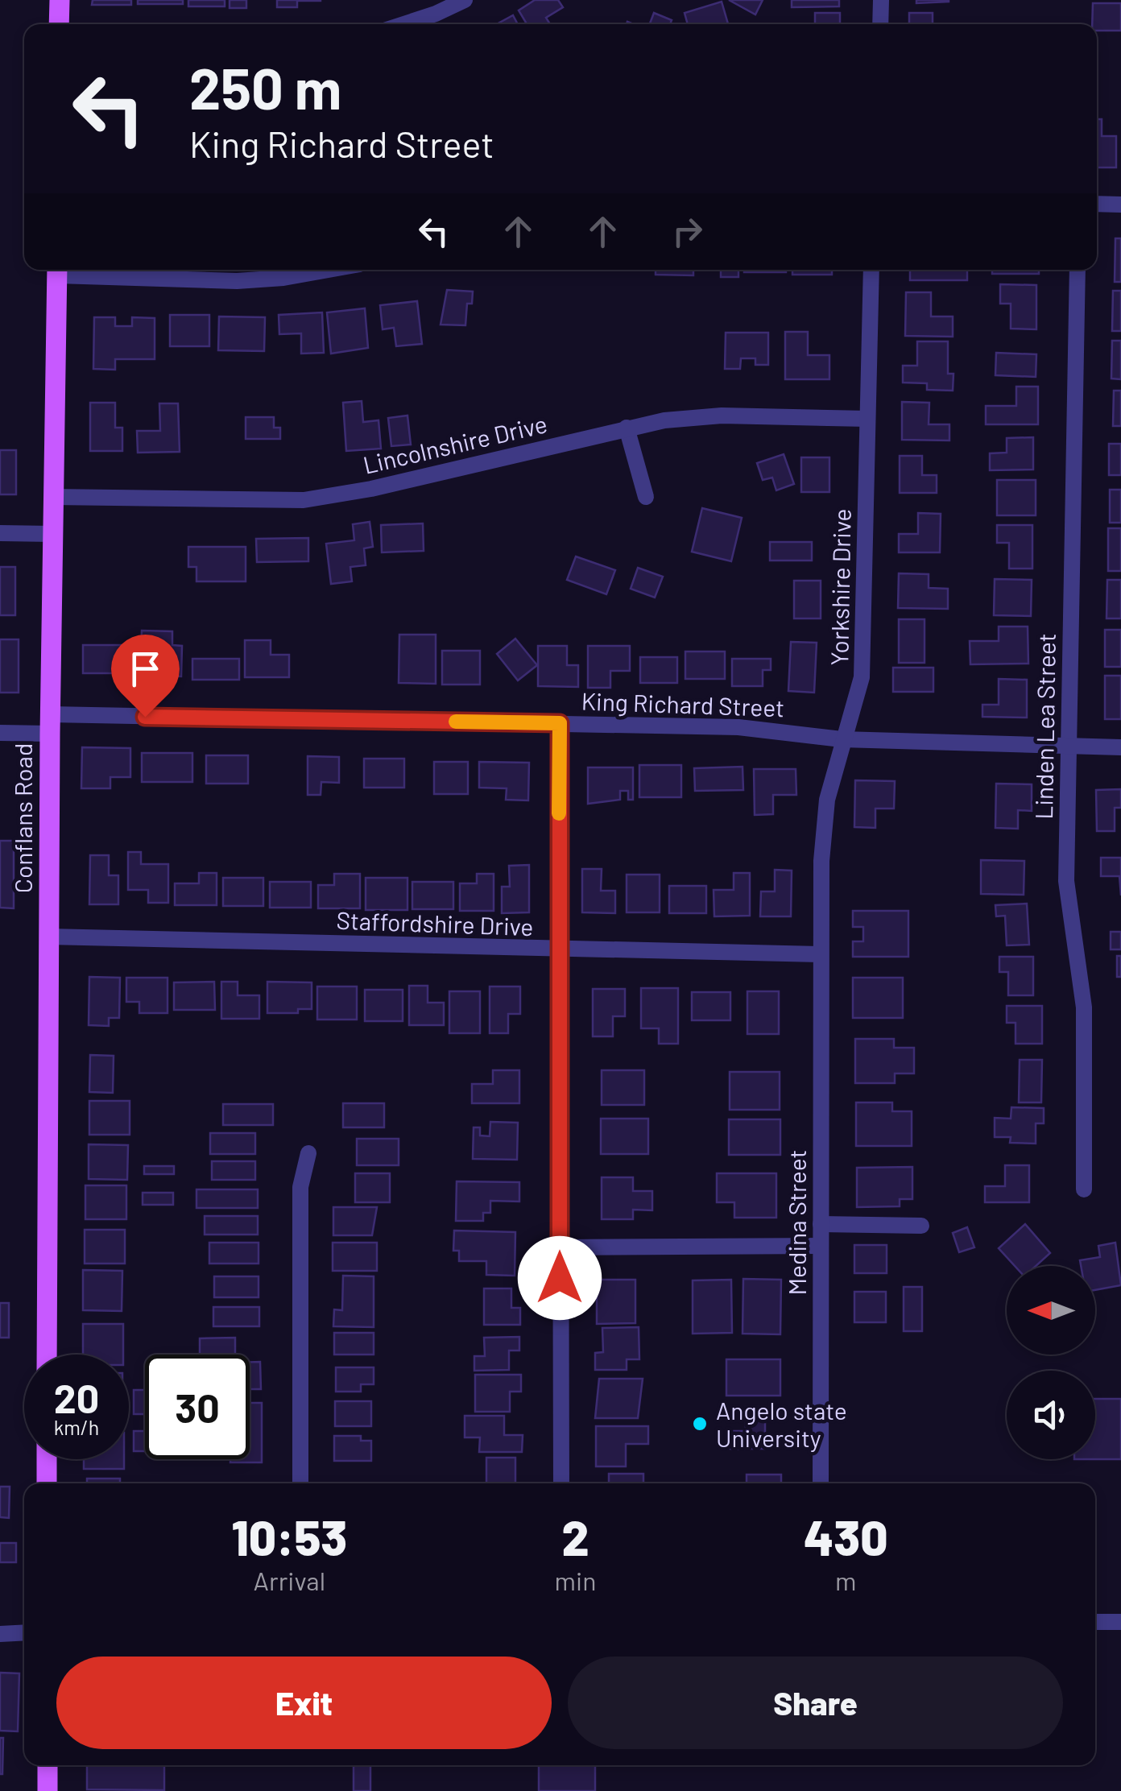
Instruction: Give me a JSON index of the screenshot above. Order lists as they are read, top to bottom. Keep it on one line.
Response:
{"streets":{"main road":["Conflans Road"],"street":["Lincolnshire Drive","Yorkshire Drive","King Richard Street","Linden Lea Street","Staffordshire Drive","Medina Street"]},"crossings":[["Lincolnshire Drive","Yorkshire Drive"],["Lincolnshire Drive","Conflans Road"],["Yorkshire Drive","King Richard Street"],["Yorkshire Drive","Staffordshire Drive"],["Yorkshire Drive","Medina Street"],["King Richard Street","Linden Lea Street"],["King Richard Street","Conflans Road"],["Conflans Road","Staffordshire Drive"],["Staffordshire Drive","Medina Street"]],"places":["Angelo state University"],"north":"left","page":{"turn":["250 m","King Richard Street"],"speed":"20 km/h","limit":"30","eta":["10:53","Arrival","2","min","430","m"],"buttons":["Exit","Share"]}}
